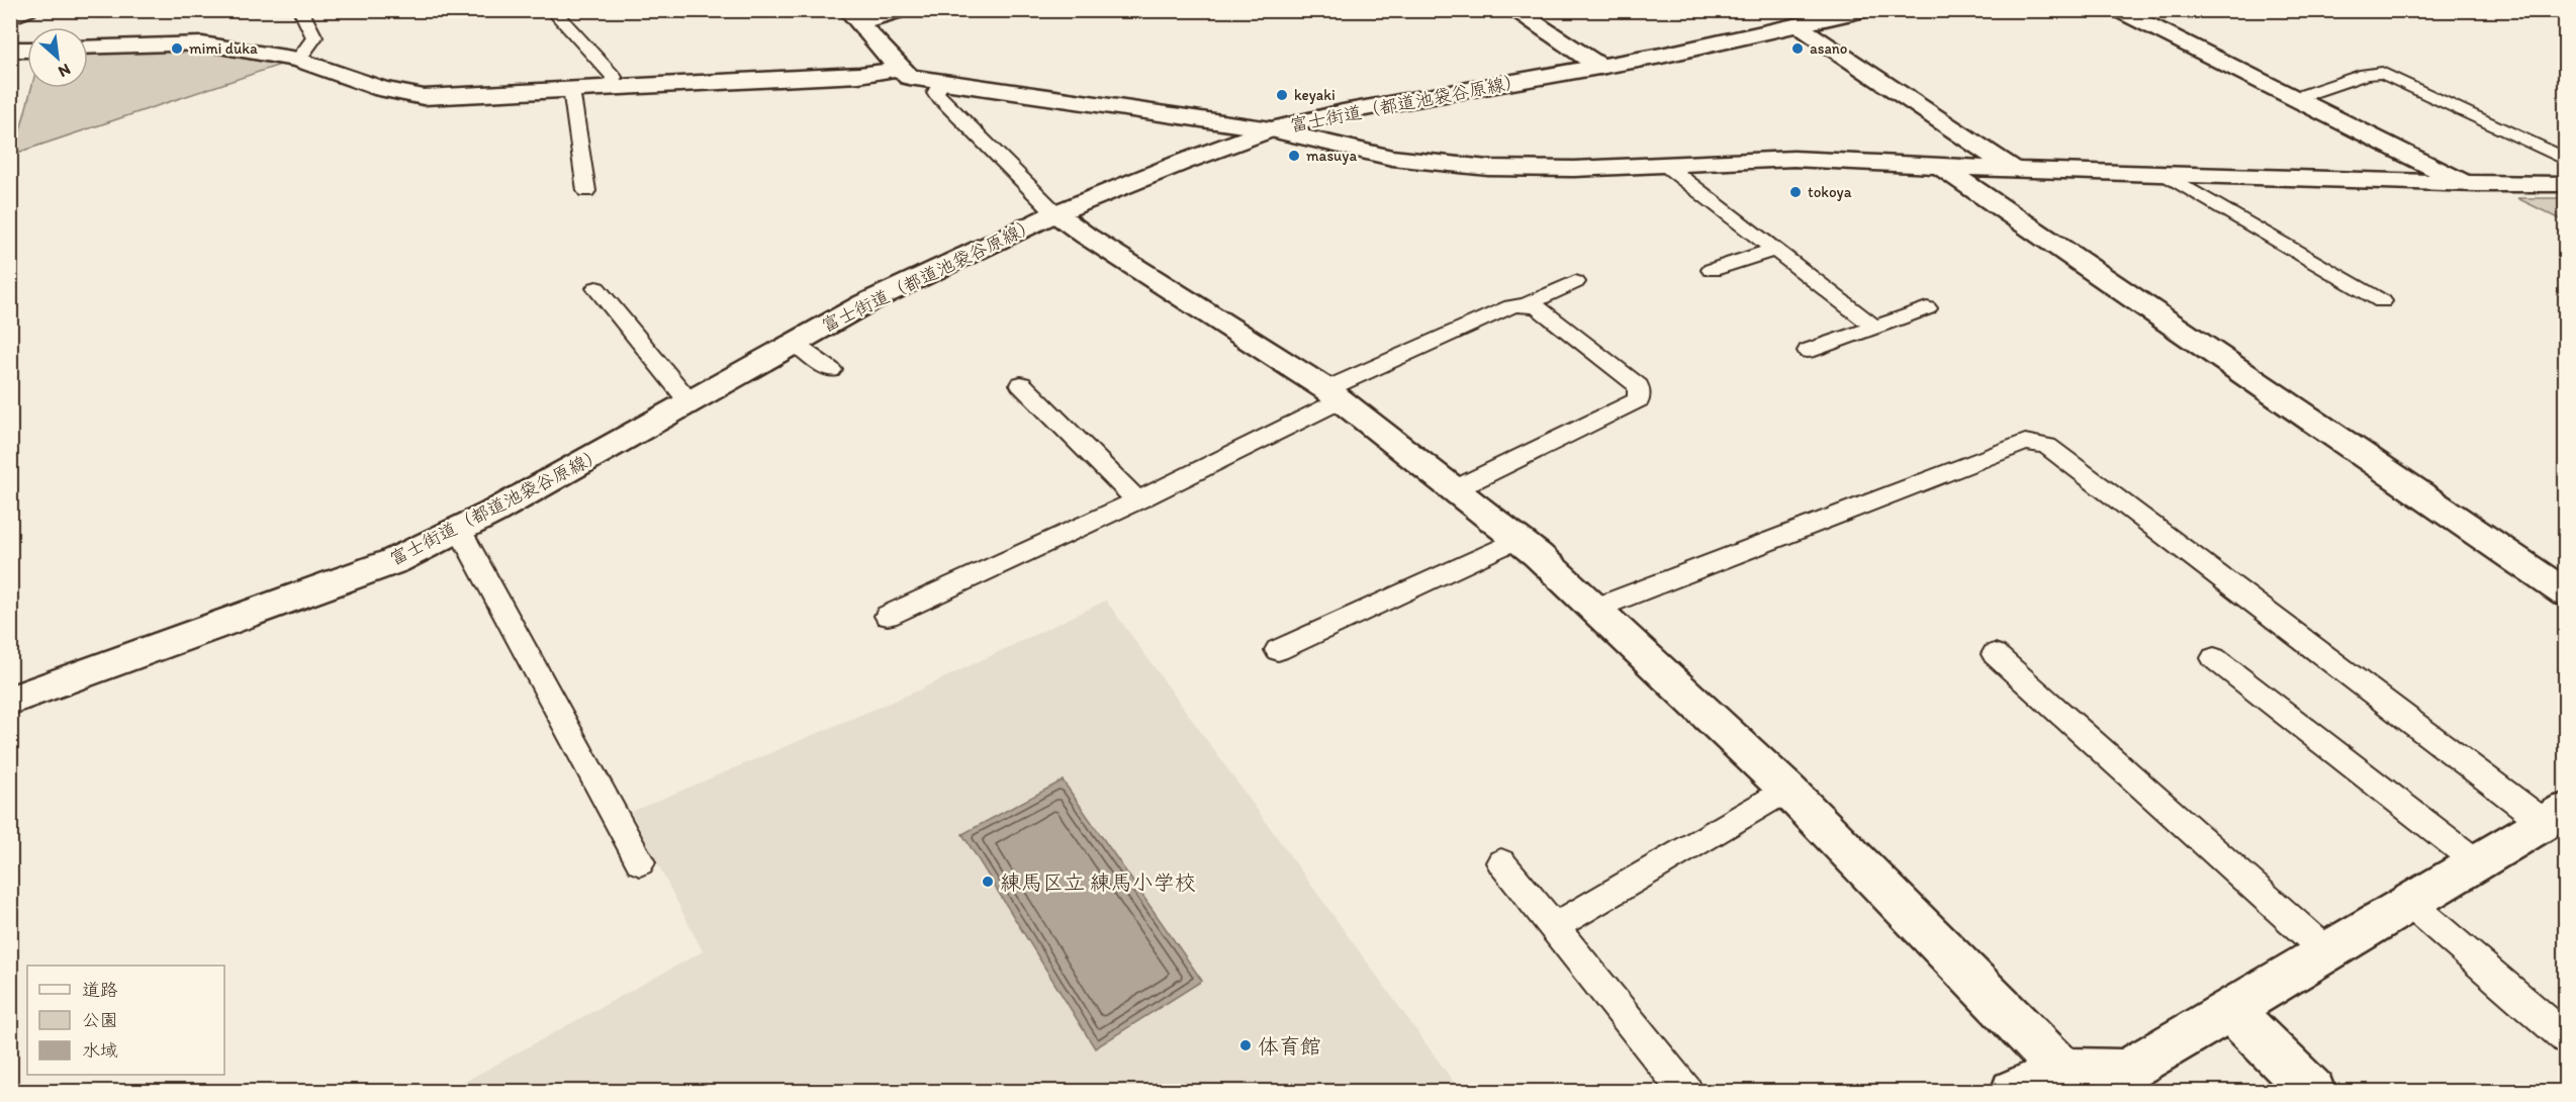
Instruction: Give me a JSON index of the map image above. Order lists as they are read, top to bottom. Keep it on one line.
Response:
{"streets":{"street":["富士街道（都道池袋谷原線）"]},"places":["mimi duka","asano","keyaki","masuya","tokoya","練馬区立 練馬小学校","体育館"],"legend":["道路","公園","水域"],"north":"bottom right"}
